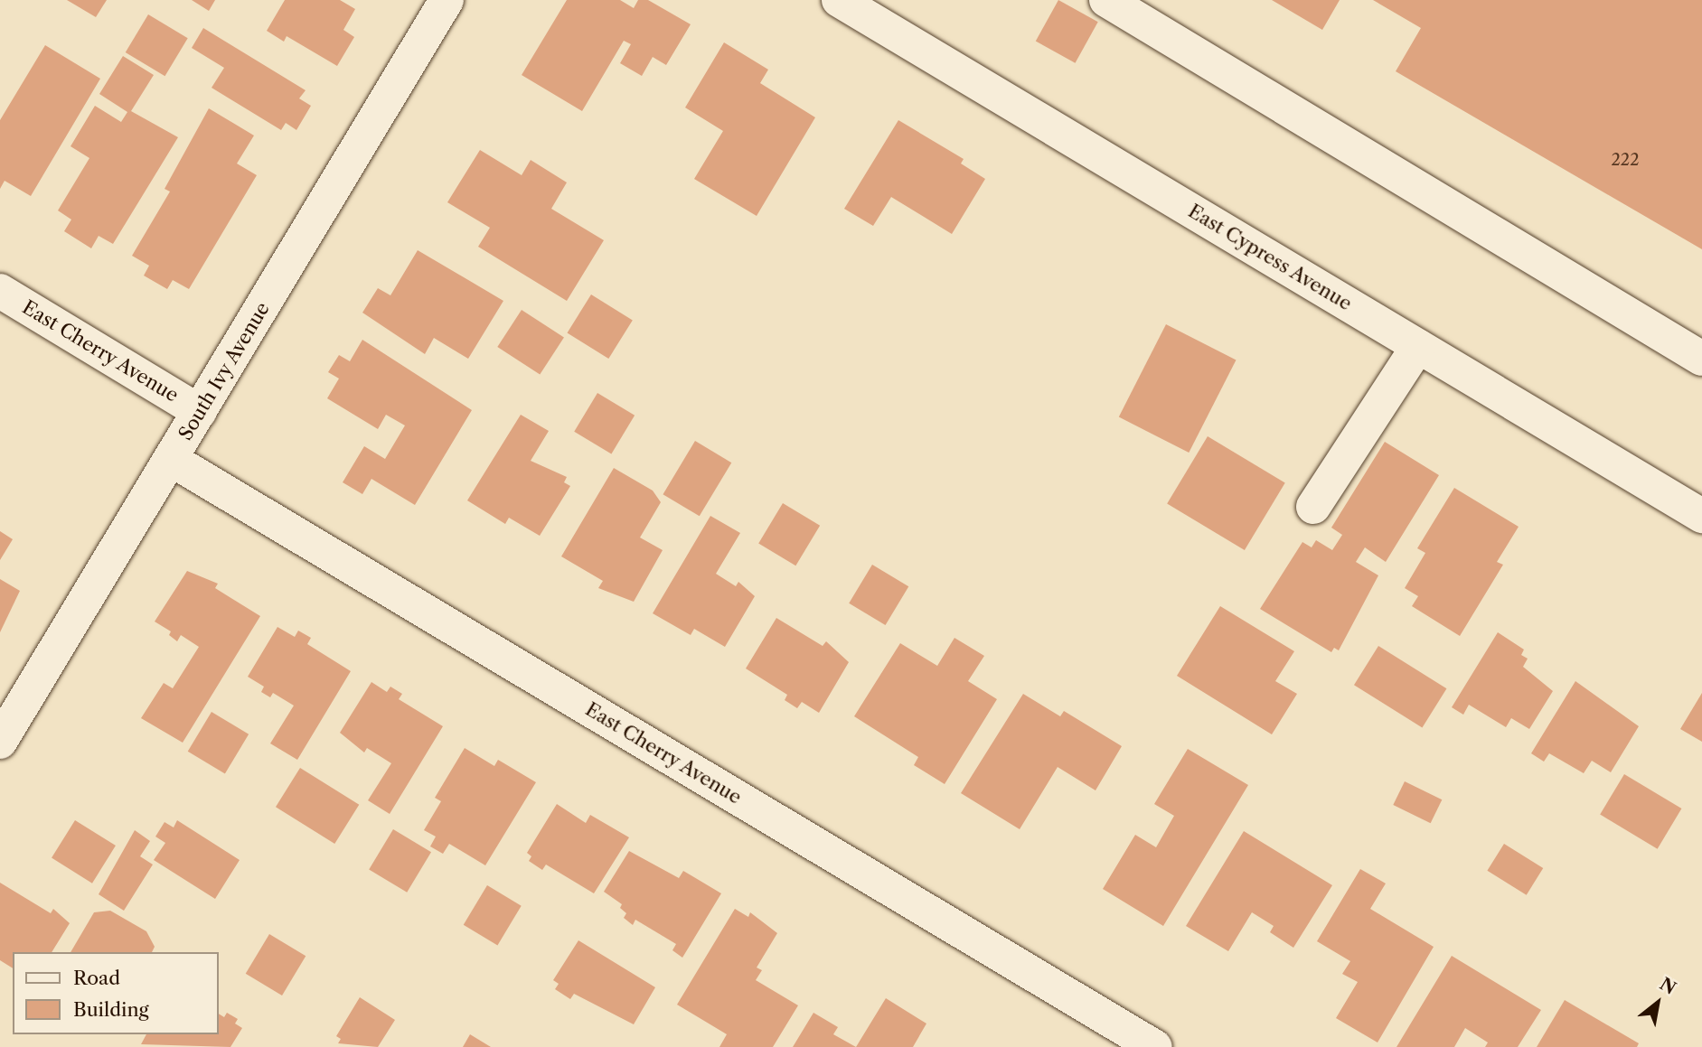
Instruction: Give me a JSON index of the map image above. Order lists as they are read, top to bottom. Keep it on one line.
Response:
{"streets":{"street":["East Cypress Avenue","East Cherry Avenue","South Ivy Avenue"]},"crossings":[["East Cherry Avenue","South Ivy Avenue"]],"house_numbers":["222"],"legend":["Road","Building"],"north":"top right"}
